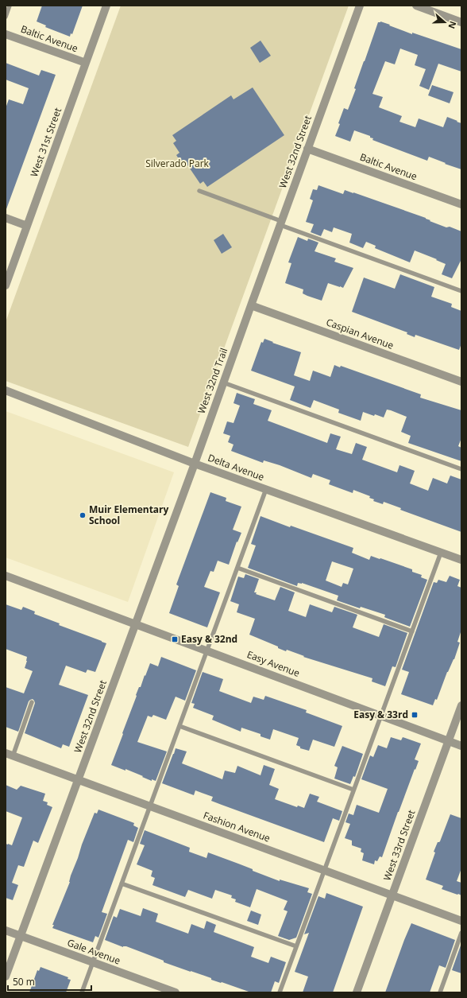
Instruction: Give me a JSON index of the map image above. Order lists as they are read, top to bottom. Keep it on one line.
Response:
{"streets":{"street":["Baltic Avenue","West 31st Street","West 32nd Street","Caspian Avenue","West 32nd Trail","Delta Avenue","Easy Avenue","Fashion Avenue","West 33rd Street","Gale Avenue"]},"crossings":[["Baltic Avenue","West 31st Street"],["Baltic Avenue","West 32nd Street"],["West 32nd Street","Caspian Avenue"],["West 32nd Street","West 32nd Trail"],["West 32nd Street","Delta Avenue"],["West 32nd Street","Easy Avenue"],["West 32nd Street","Fashion Avenue"],["West 32nd Street","Gale Avenue"],["Caspian Avenue","West 32nd Trail"],["West 32nd Trail","Delta Avenue"],["Easy Avenue","West 33rd Street"],["Fashion Avenue","West 33rd Street"]],"parks":["Silverado Park"],"places":{"other":["Muir Elementary School"],"transit":["Easy & 32nd","Easy & 33rd"]},"scale_bar":"50 m","north":"right"}
